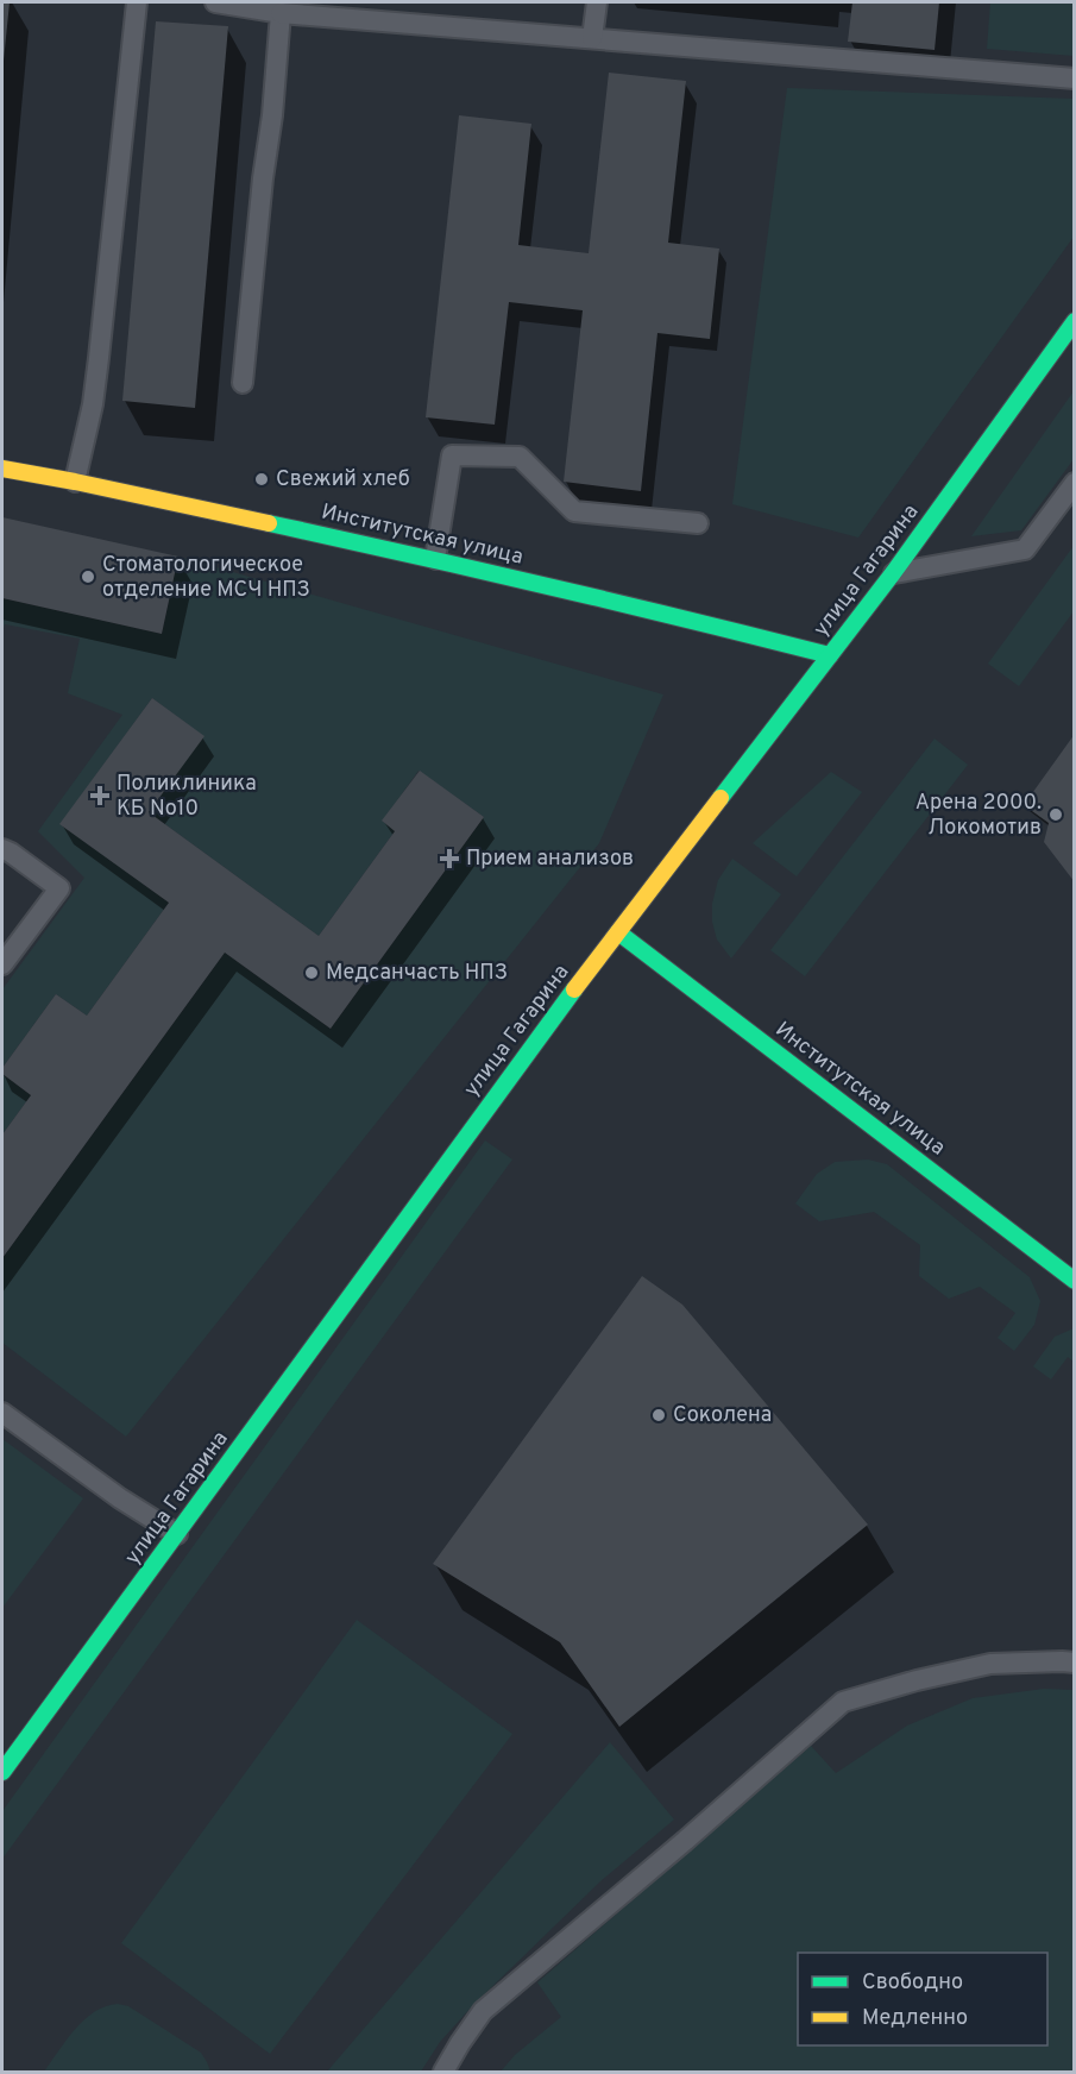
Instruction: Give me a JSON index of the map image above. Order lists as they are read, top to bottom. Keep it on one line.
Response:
{"streets":{"main road":["Институтская улица","улица Гагарина"]},"crossings":[["Институтская улица","улица Гагарина"]],"places":{"other":["Свежий хлеб","Стоматологическое отделение МСЧ НПЗ","Арена 2000. Локомотив","Медсанчасть НПЗ","Соколена"],"health":["Поликлиника КБ No10","Прием анализов"]},"legend":["Свободно","Медленно"]}
